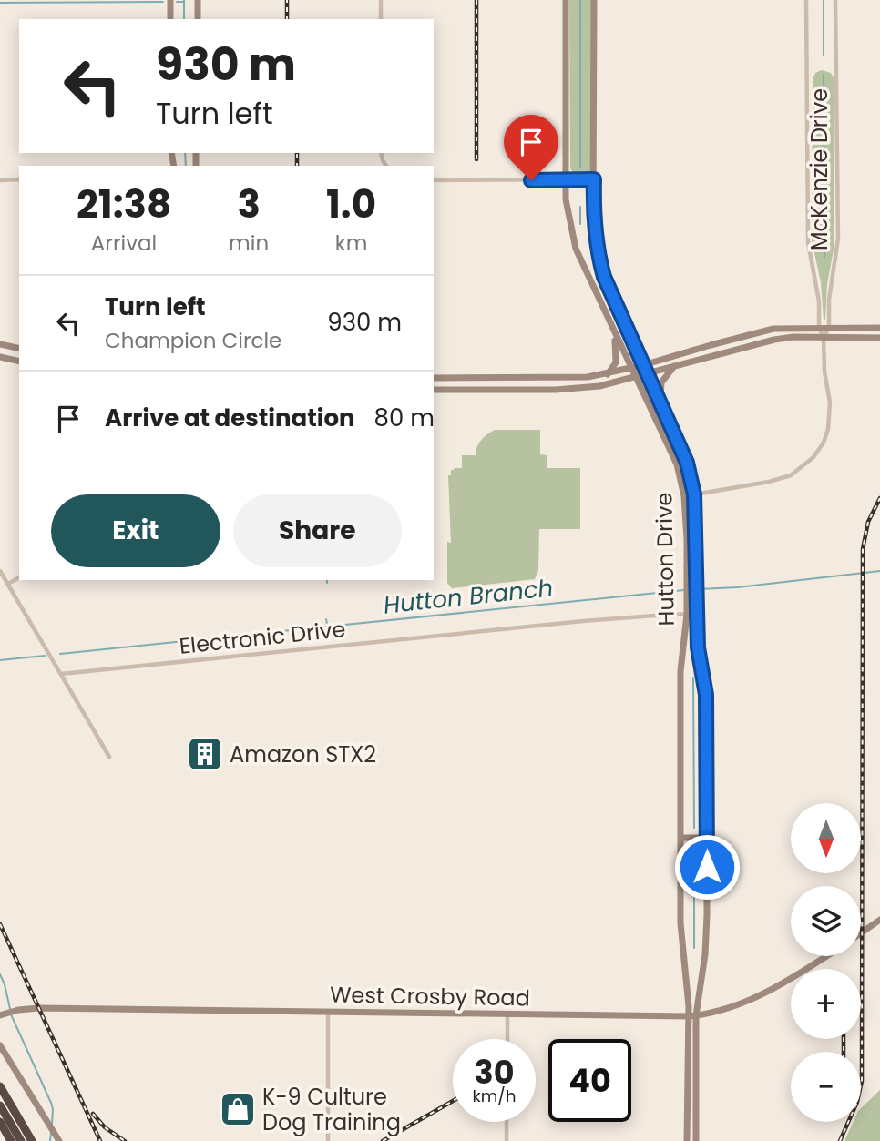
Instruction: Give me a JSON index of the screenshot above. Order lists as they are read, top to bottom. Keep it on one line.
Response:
{"streets":{"street":["McKenzie Drive","Hutton Drive","Electronic Drive","West Crosby Road"]},"crossings":[["McKenzie Drive","Hutton Drive"],["Hutton Drive","Electronic Drive"],["Hutton Drive","West Crosby Road"]],"water":["Hutton Branch"],"places":{"building":["Amazon STX2"],"shop":["K-9 Culture Dog Training"]},"north":"bottom","page":{"turn":["930 m","Turn left"],"eta":["21:38","Arrival","3","min","1.0","km"],"list":[{"name":"Turn left","note":"Champion Circle","value":"930 m"},{"name":"Arrive at destination","value":"80 m"}],"buttons":["Exit","Share"],"map_buttons":["+","−"],"speed":"30 km/h","limit":"40"}}
